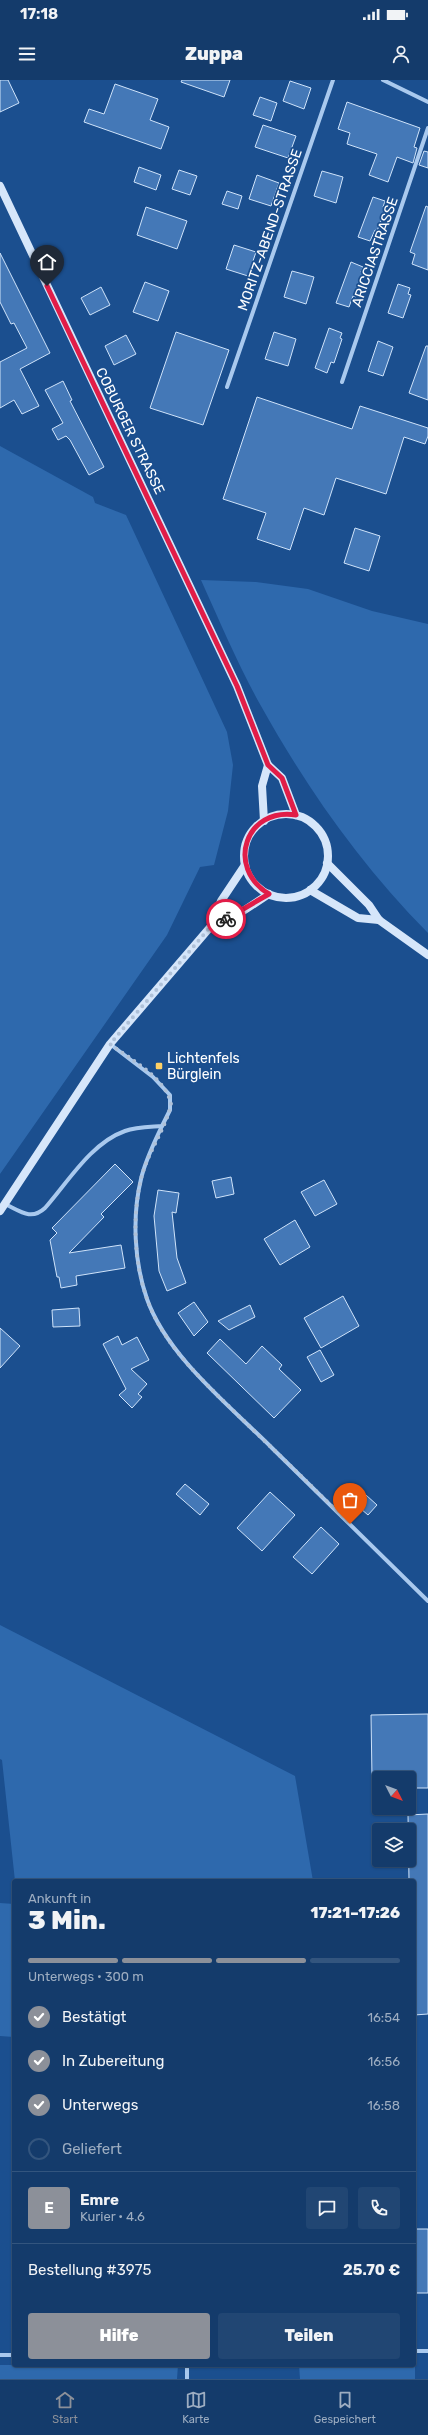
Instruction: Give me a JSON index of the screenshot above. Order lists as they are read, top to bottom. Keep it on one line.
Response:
{"streets":{"street":["MORITZ-ABEND-STRASSE","ARICCIASTRASSE","COBURGER STRASSE"]},"places":{"transit":["Lichtenfels Bürglein"]},"north":"bottom right","page":{"status":"17:18","header":"Zuppa","heading":["3 Min.","Ankunft in","17:21–17:26"],"panel":["Emre","Kurier · 4.6","Bestellung #3975","25.70 €"],"bar":"Unterwegs · 300 m","list":[["Bestätigt","16:54"],["In Zubereitung","16:56"],["Unterwegs","16:58"],"Geliefert"],"round":"E","buttons":["Hilfe","Teilen"],"tabs":["Start","Karte","Gespeichert"]}}
